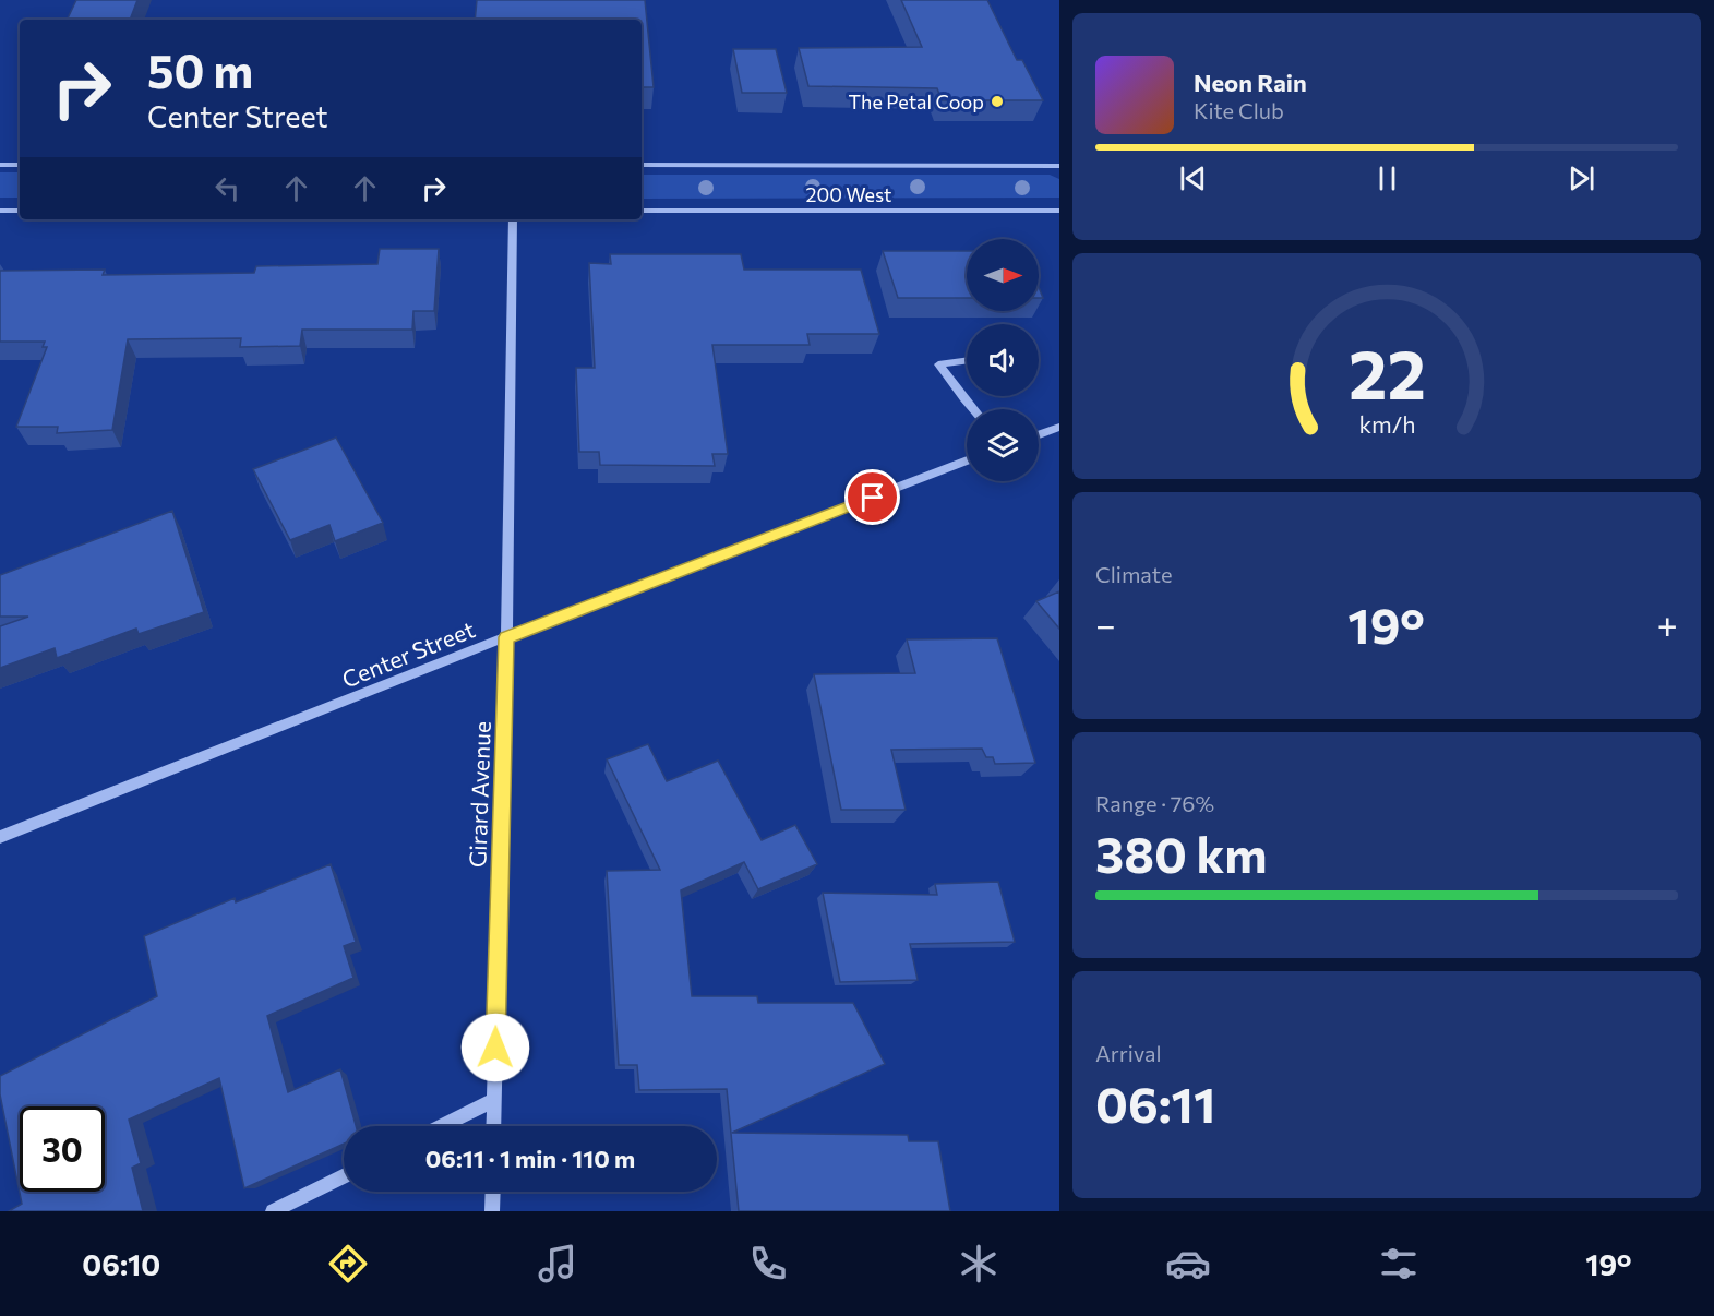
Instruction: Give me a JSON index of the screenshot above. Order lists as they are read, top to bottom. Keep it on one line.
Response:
{"streets":{"street":["200 West","Center Street","Girard Avenue"]},"crossings":[["Center Street","Girard Avenue"]],"places":["The Petal Coop"],"north":"right","page":{"turn":["50 m","Center Street"],"song":["Neon Rain","Kite Club"],"tile":["Climate",["Range · 76%","380 km"],["Arrival","06:11"]],"heat":["−","19°","+"],"limit":"30","trip":"06:11 · 1 min · 110 m","tabs":["06:10","19°"],"gauge":["22","km/h"]}}
